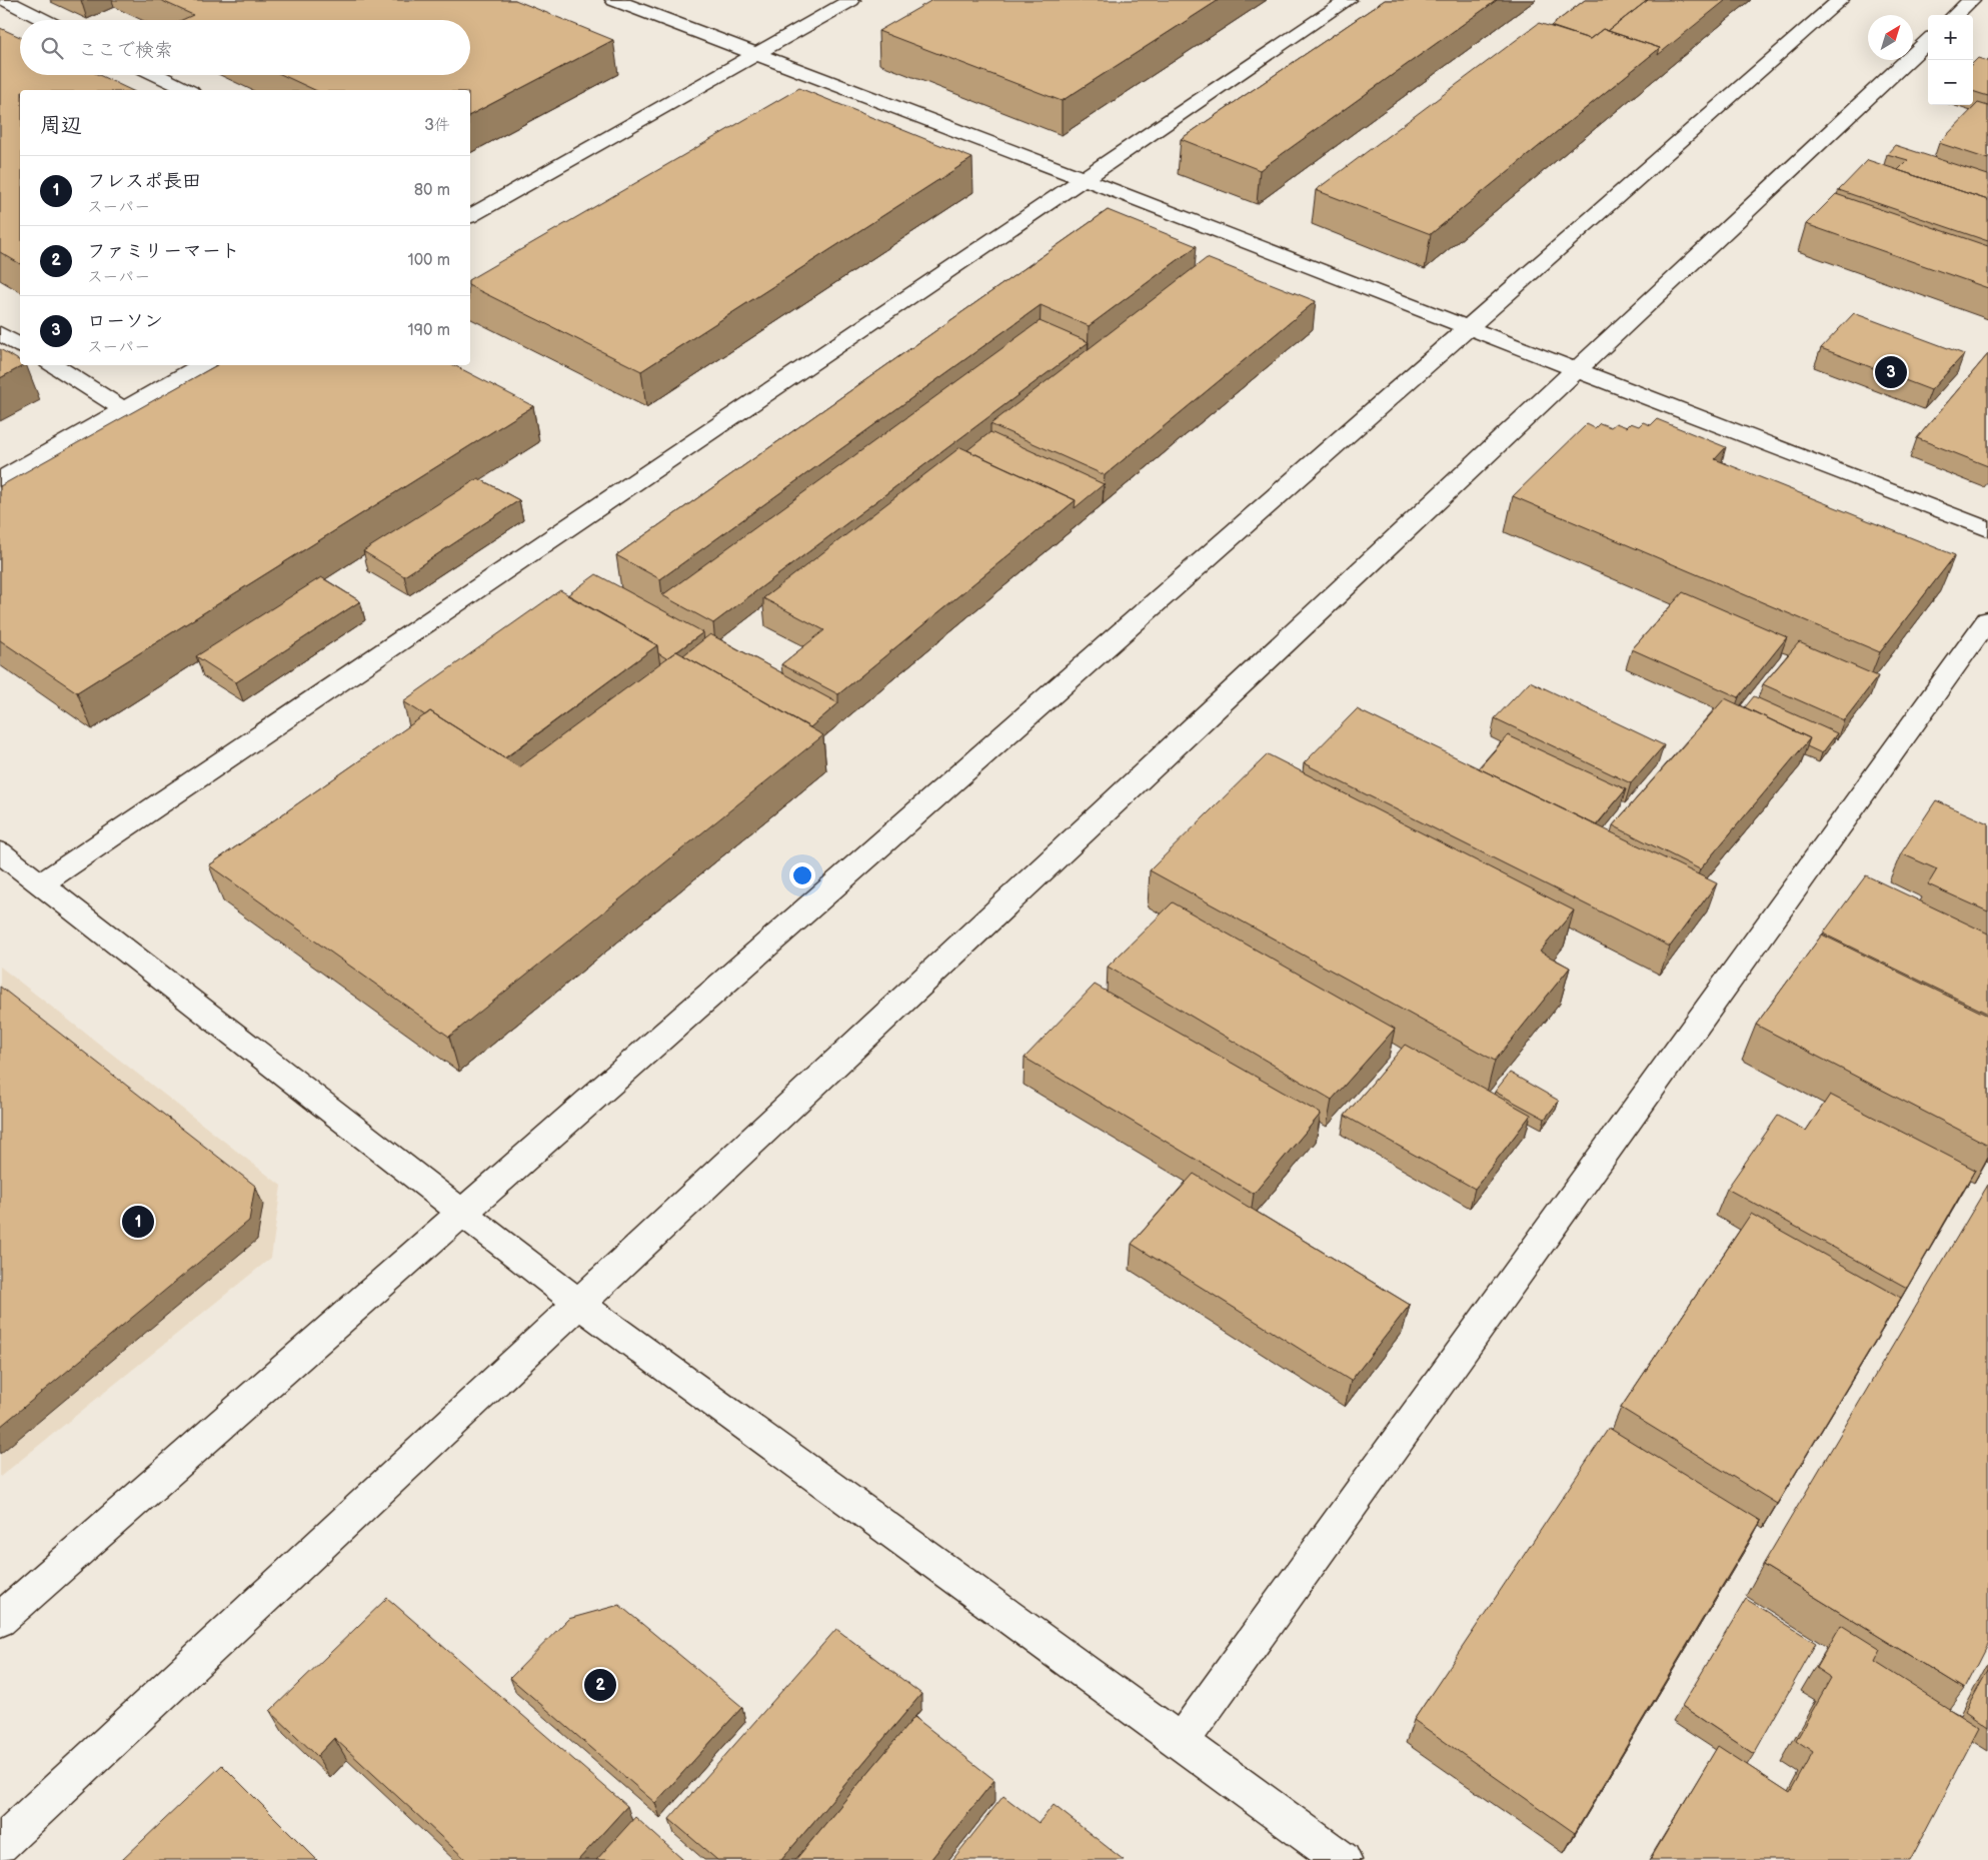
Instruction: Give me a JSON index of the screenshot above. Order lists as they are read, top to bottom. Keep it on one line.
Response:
{"north":"top right","page":{"map_buttons":["+","−"],"search":"ここで検索","heading":["周辺","3件"],"list":[{"mark":"1","name":"フレスポ長田","note":"スーパー","value":"80 m"},{"mark":"2","name":"ファミリーマート","note":"スーパー","value":"100 m"},{"mark":"3","name":"ローソン","note":"スーパー","value":"190 m"}],"pins":["3","1","2"]}}
